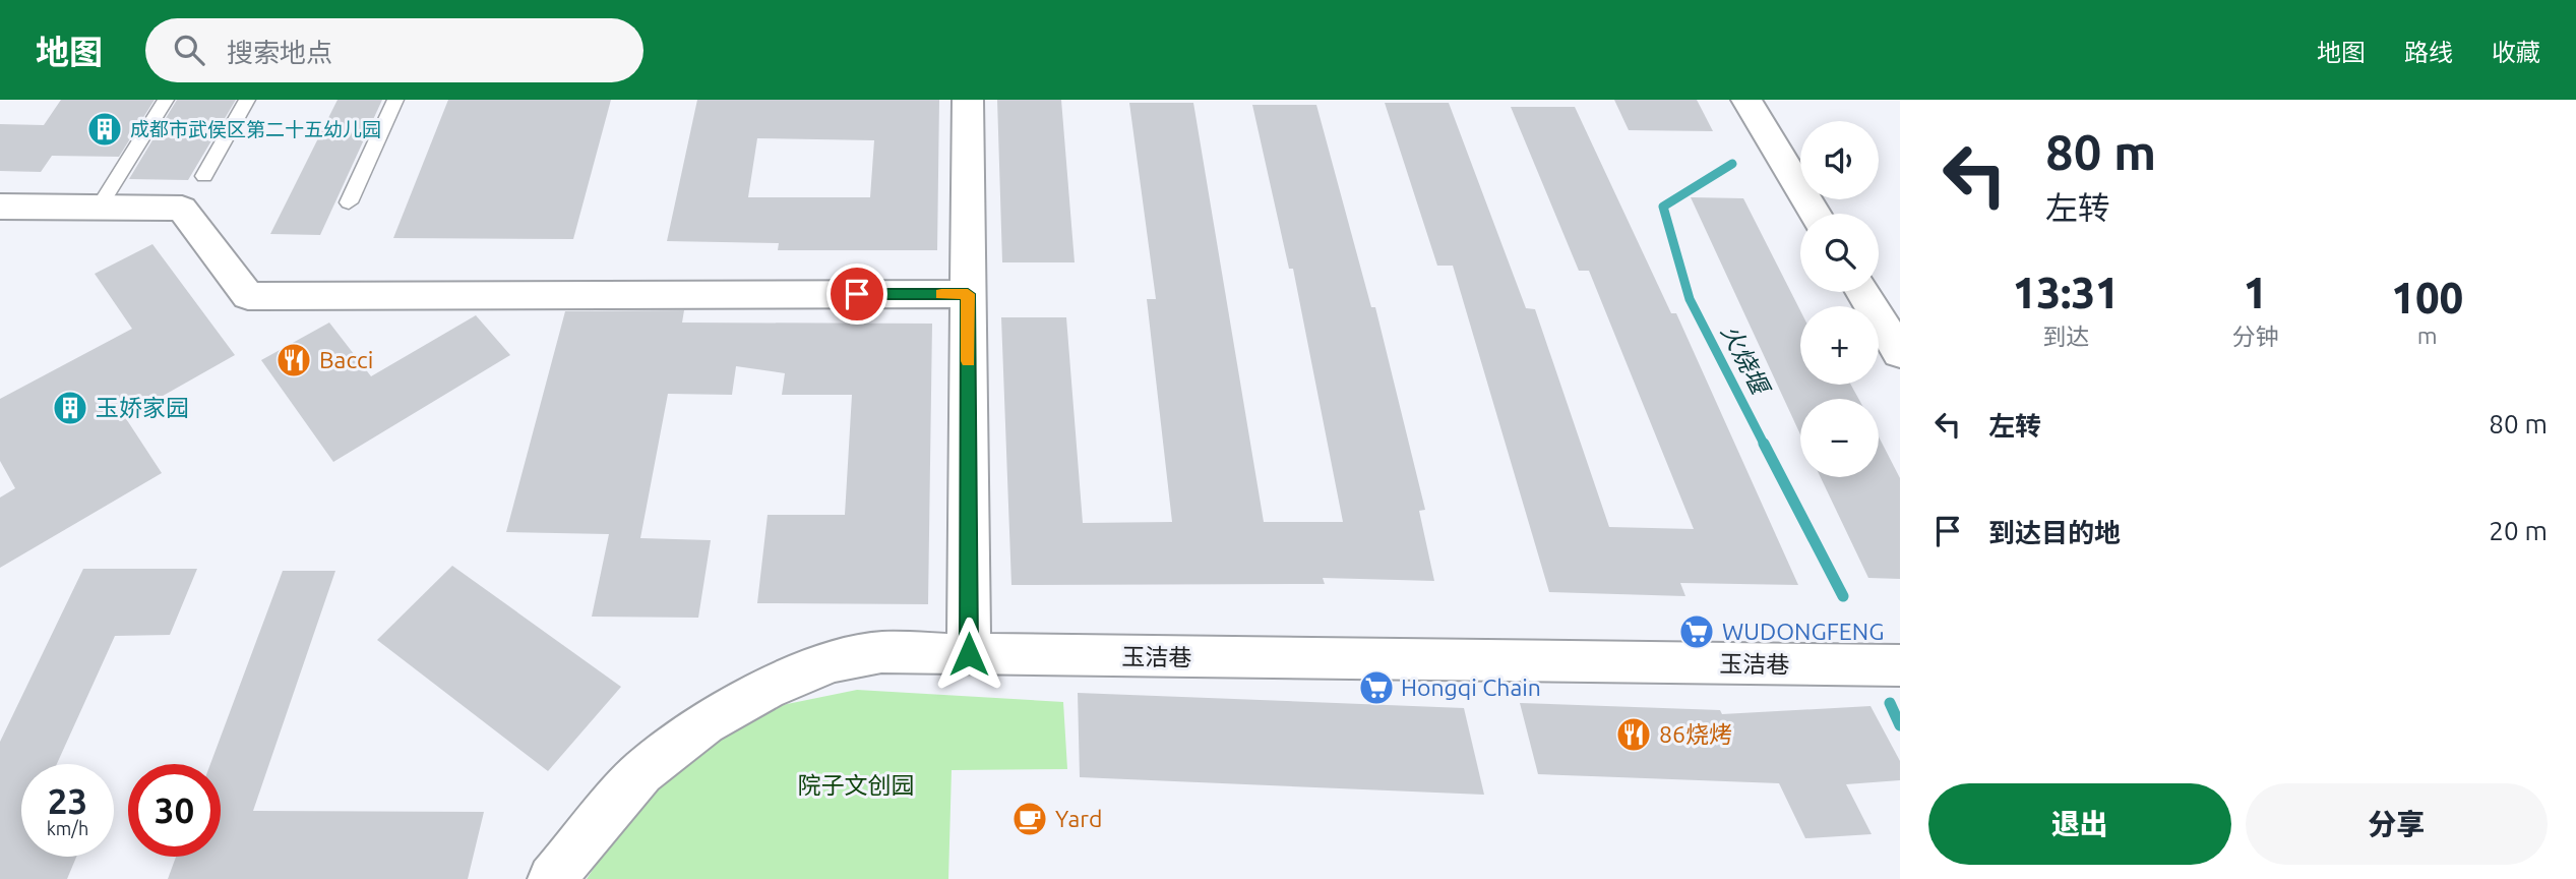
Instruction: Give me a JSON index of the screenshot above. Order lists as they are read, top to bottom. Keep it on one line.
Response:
{"streets":{"street":["玉洁巷"]},"water":["火烧堰"],"parks":["院子文创园"],"places":{"building":["成都市武侯区第二十五幼儿园","玉娇家园"],"restaurant":["Bacci","86烧烤"],"supermarket":["WUDONGFENG","Hongqi Chain"],"cafe":["Yard"]},"page":{"header":"地图","search":"搜索地点","nav":["地图","路线","收藏"],"turn":["80 m","左转"],"map_buttons":["+","−"],"eta":["13:31","到达","1","分钟","100","m"],"list":[{"name":"左转","value":"80 m"},{"name":"到达目的地","value":"20 m"}],"speed":"23 km/h","limit":"30","buttons":["退出","分享"]}}
